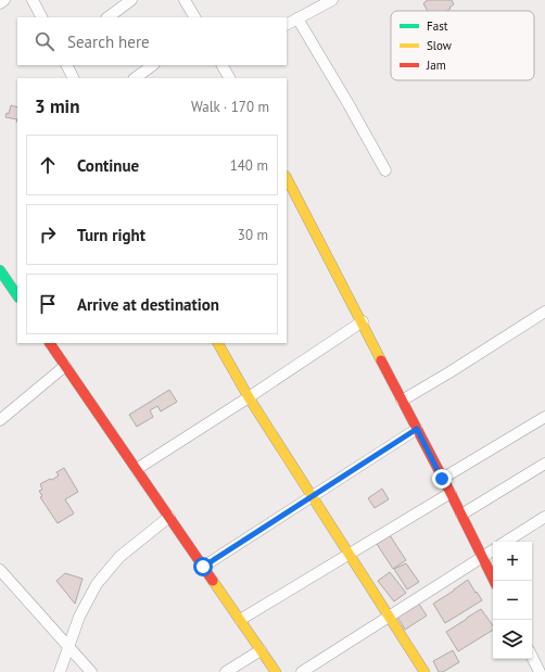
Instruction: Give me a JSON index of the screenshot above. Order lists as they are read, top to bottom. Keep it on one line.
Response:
{"legend":["Fast","Slow","Jam"],"page":{"search":"Search here","heading":["3 min","Walk · 170 m"],"list":[["Continue","140 m"],["Turn right","30 m"],"Arrive at destination"],"map_buttons":["+","−"]}}
